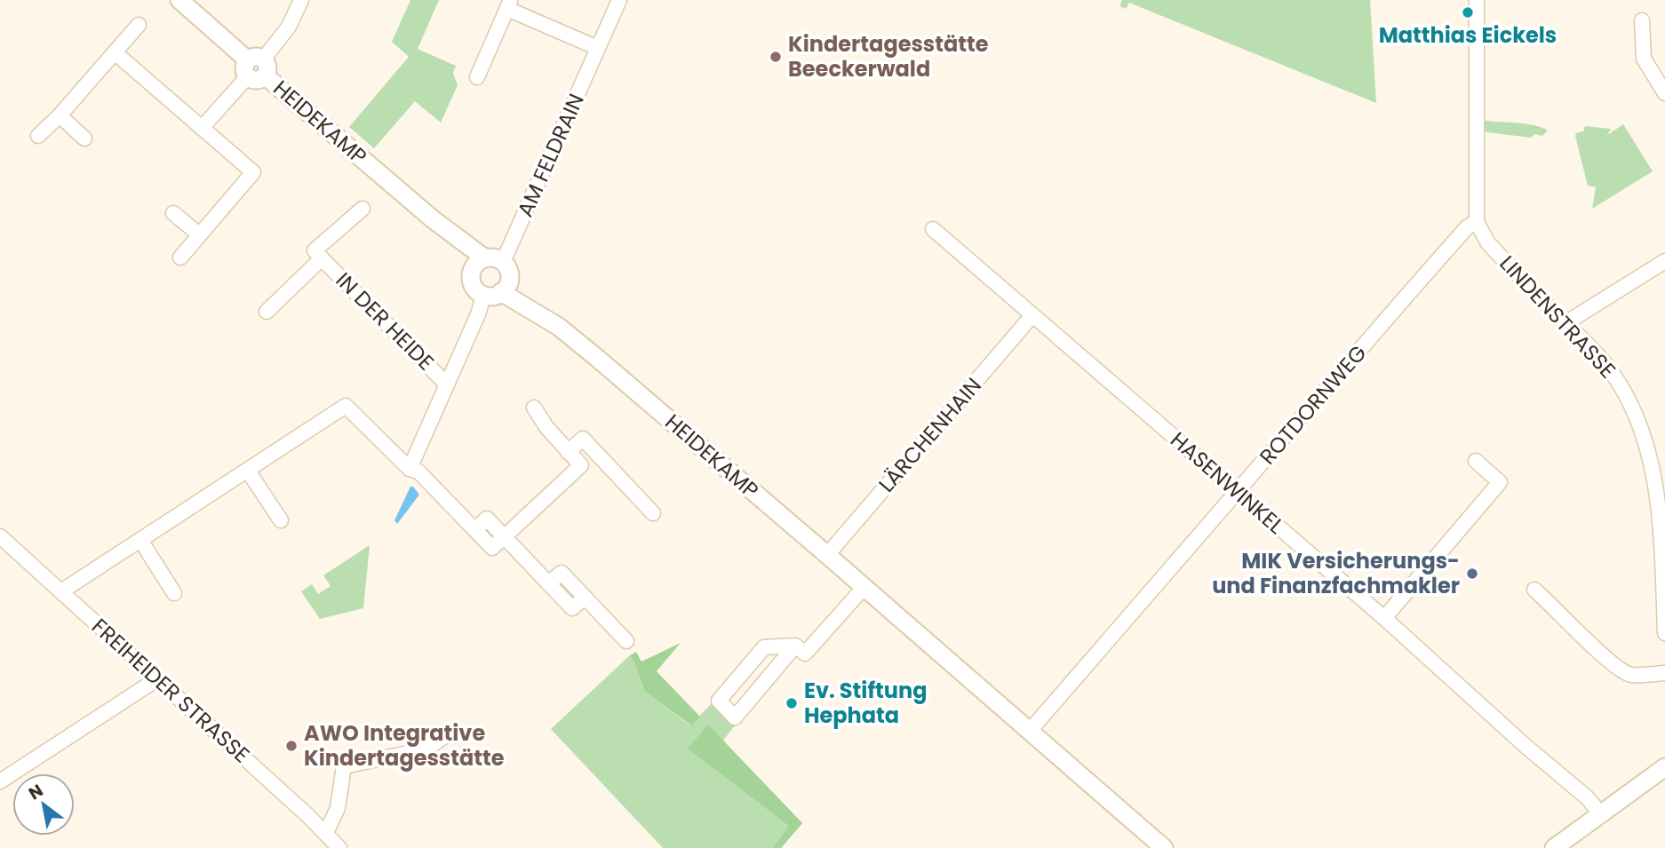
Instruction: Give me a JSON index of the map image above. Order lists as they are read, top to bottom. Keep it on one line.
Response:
{"streets":{"street":["HEIDEKAMP","AM FELDRAIN","LINDENSTRASSE","IN DER HEIDE","ROTDORNWEG","LÄRCHENHAIN","HASENWINKEL","FREIHEIDER STRASSE"]},"crossings":[["HEIDEKAMP","AM FELDRAIN"],["HEIDEKAMP","IN DER HEIDE"],["HEIDEKAMP","ROTDORNWEG"],["HEIDEKAMP","LÄRCHENHAIN"],["AM FELDRAIN","IN DER HEIDE"],["LINDENSTRASSE","ROTDORNWEG"],["ROTDORNWEG","HASENWINKEL"],["LÄRCHENHAIN","HASENWINKEL"]],"places":["Matthias Eickels","Kindertagesstätte Beeckerwald","MIK Versicherungs- und Finanzfachmakler","Ev. Stiftung Hephata","AWO Integrative Kindertagesstätte"],"north":"top left"}
